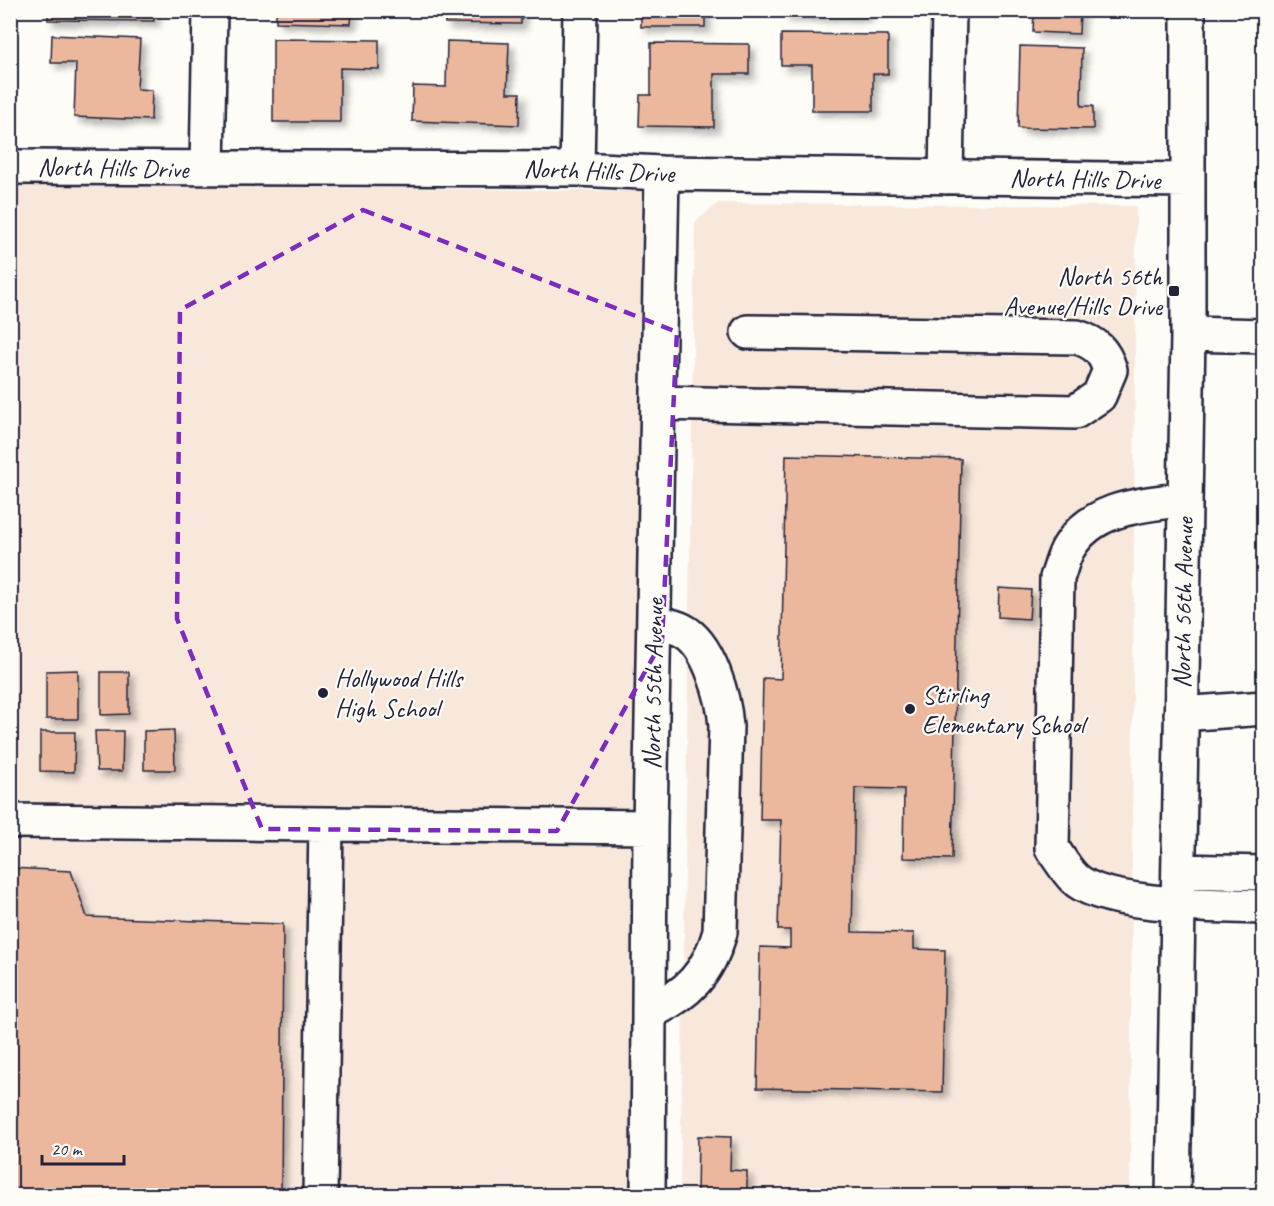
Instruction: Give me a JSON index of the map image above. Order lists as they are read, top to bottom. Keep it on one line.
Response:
{"streets":{"street":["North Hills Drive","North 56th Avenue","North 55th Avenue"]},"crossings":[["North Hills Drive","North 56th Avenue"],["North Hills Drive","North 55th Avenue"]],"places":{"transit":["North 56th Avenue/Hills Drive"],"other":["Hollywood Hills High School","Stirling Elementary School"]},"scale_bar":"20 m"}
